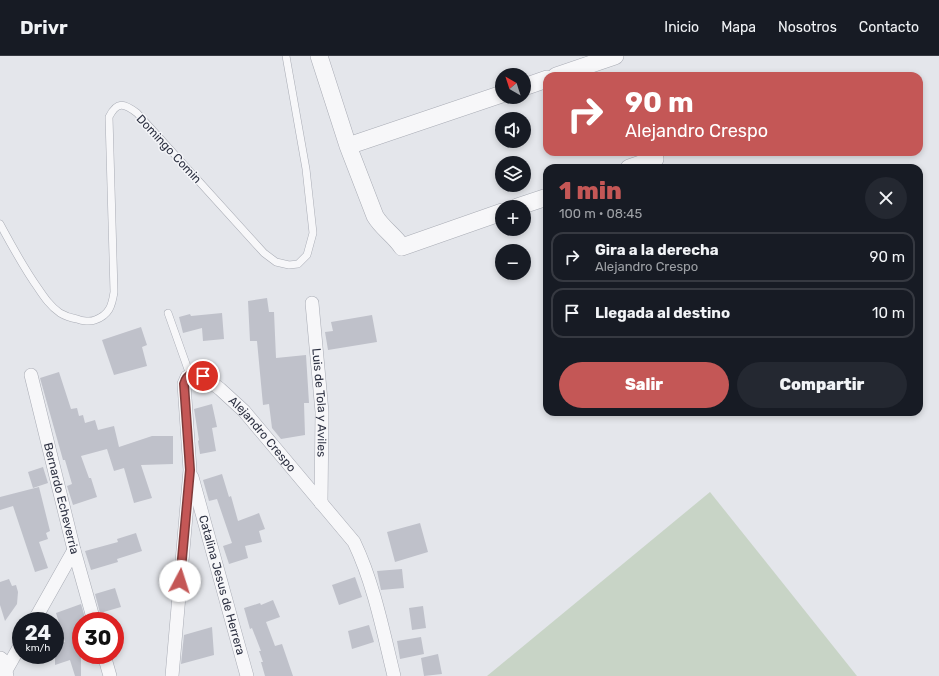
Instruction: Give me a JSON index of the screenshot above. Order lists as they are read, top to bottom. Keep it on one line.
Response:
{"streets":{"street":["Luis de Tola y Aviles","Alejandro Crespo","Bernardo Echeverria","Catalina Jesus de Herrera"],"lane":["Domingo Comin"]},"crossings":[["Luis de Tola y Aviles","Alejandro Crespo"]],"north":"top left","page":{"header":"Drivr","nav":["Inicio","Mapa","Nosotros","Contacto"],"map_buttons":["+","−"],"turn":["90 m","Alejandro Crespo"],"heading":["1 min","100 m · 08:45"],"list":[{"name":"Gira a la derecha","note":"Alejandro Crespo","value":"90 m"},{"name":"Llegada al destino","value":"10 m"}],"buttons":["Salir","Compartir"],"speed":"24 km/h","limit":"30"}}
